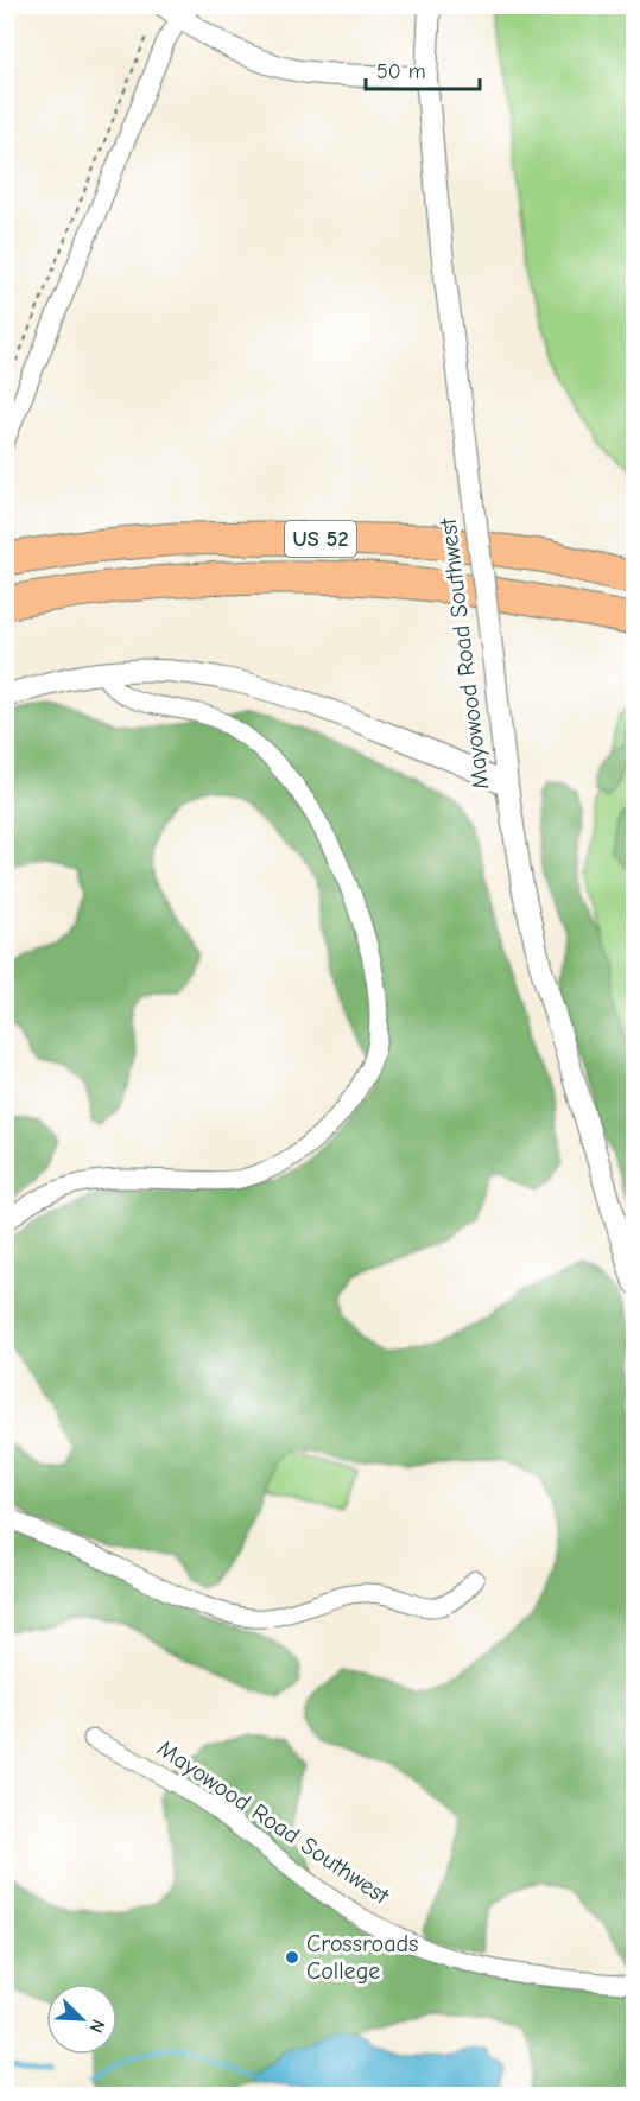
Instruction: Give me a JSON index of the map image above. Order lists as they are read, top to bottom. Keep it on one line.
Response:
{"streets":{"highway":["US 52"],"street":["Mayowood Road Southwest"]},"places":["Crossroads College"],"scale_bar":"50 m","north":"bottom right"}
